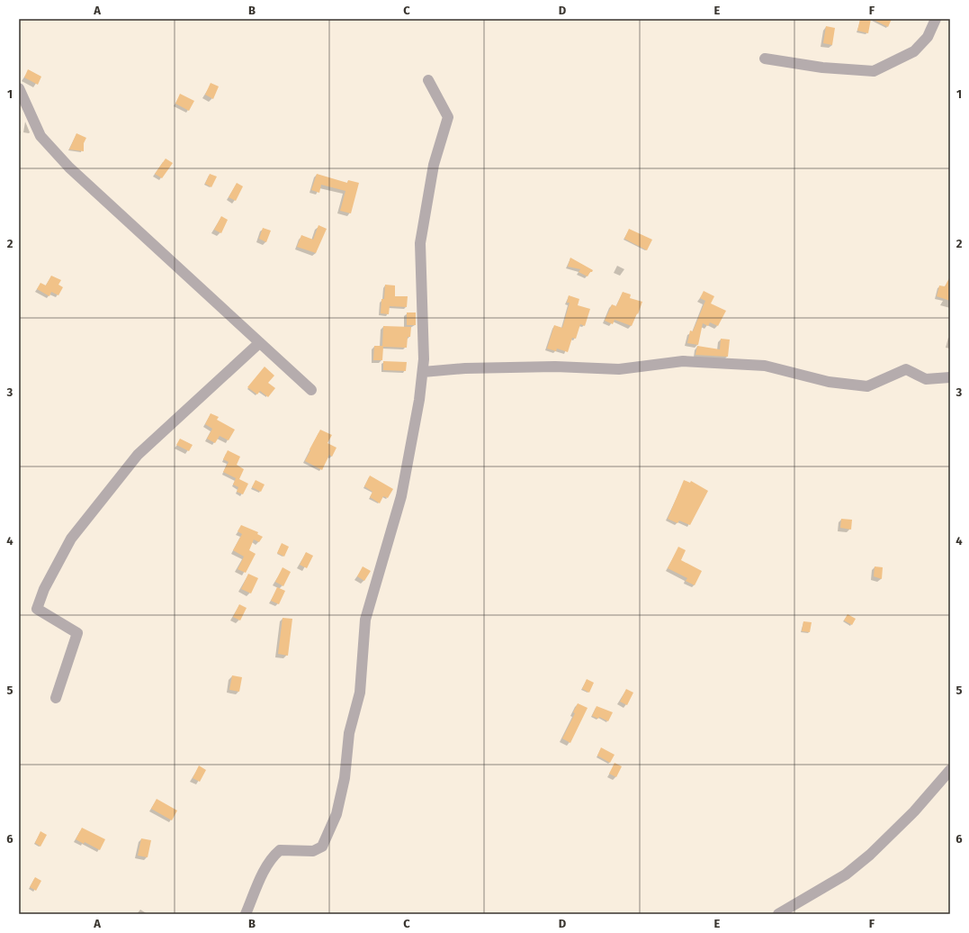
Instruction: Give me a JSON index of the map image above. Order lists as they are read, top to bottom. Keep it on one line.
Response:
{"grid":{"columns":["A","B","C","D","E","F"],"rows":["1","2","3","4","5","6"]}}
